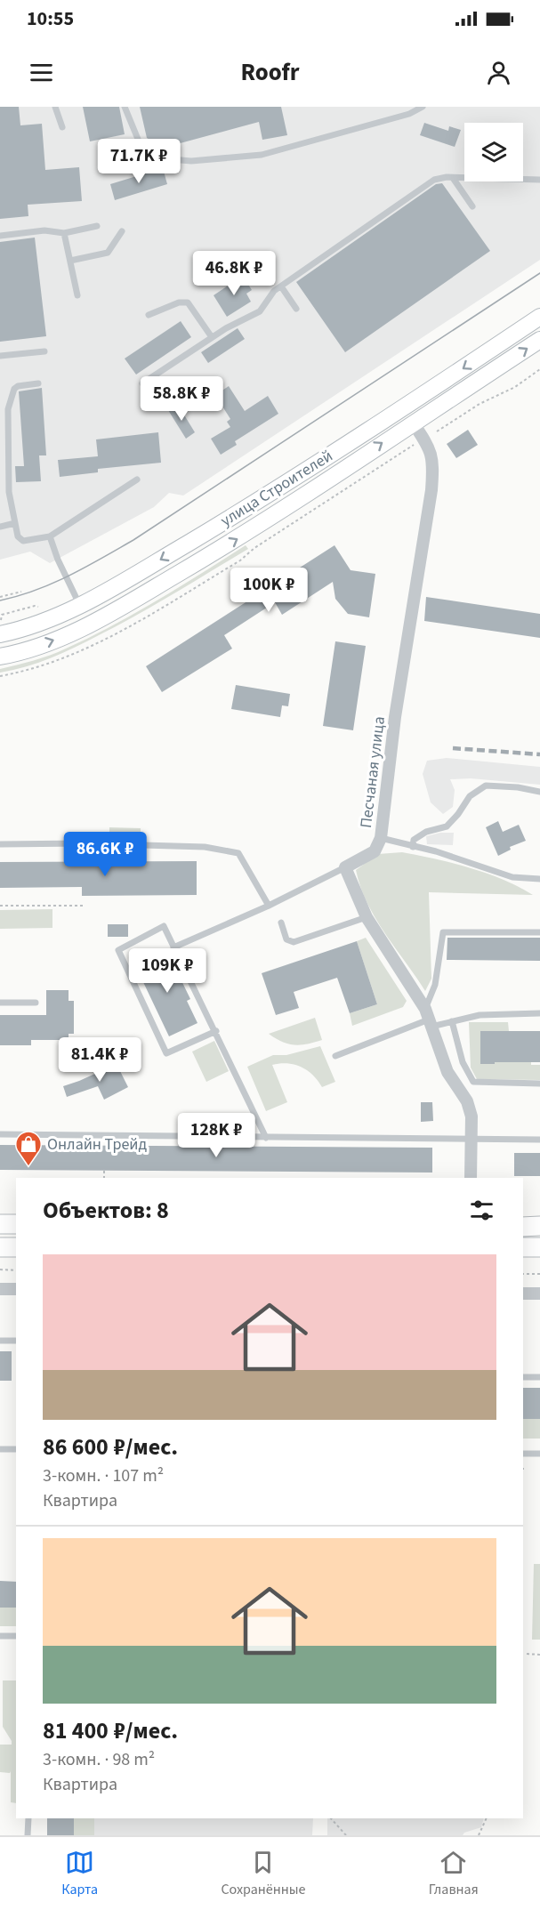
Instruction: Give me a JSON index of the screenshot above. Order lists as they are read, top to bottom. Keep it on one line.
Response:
{"streets":{"main road":["улица Строителей"],"street":["Песчаная улица"]},"crossings":[["улица Строителей","Песчаная улица"]],"places":{"shop":["Онлайн Трейд"]},"page":{"status":"10:55","header":"Roofr","price":["71.7K ₽","46.8K ₽","58.8K ₽","100K ₽","86.6K ₽","109K ₽","81.4K ₽","128K ₽"],"heading":"Объектов: 8","list":[{"name":"86 600 ₽/мес.","note":"3-комн. · 107 m² · Квартира"},{"name":"81 400 ₽/мес.","note":"3-комн. · 98 m² · Квартира"}],"tabs":["Карта","Сохранённые","Главная"]}}
